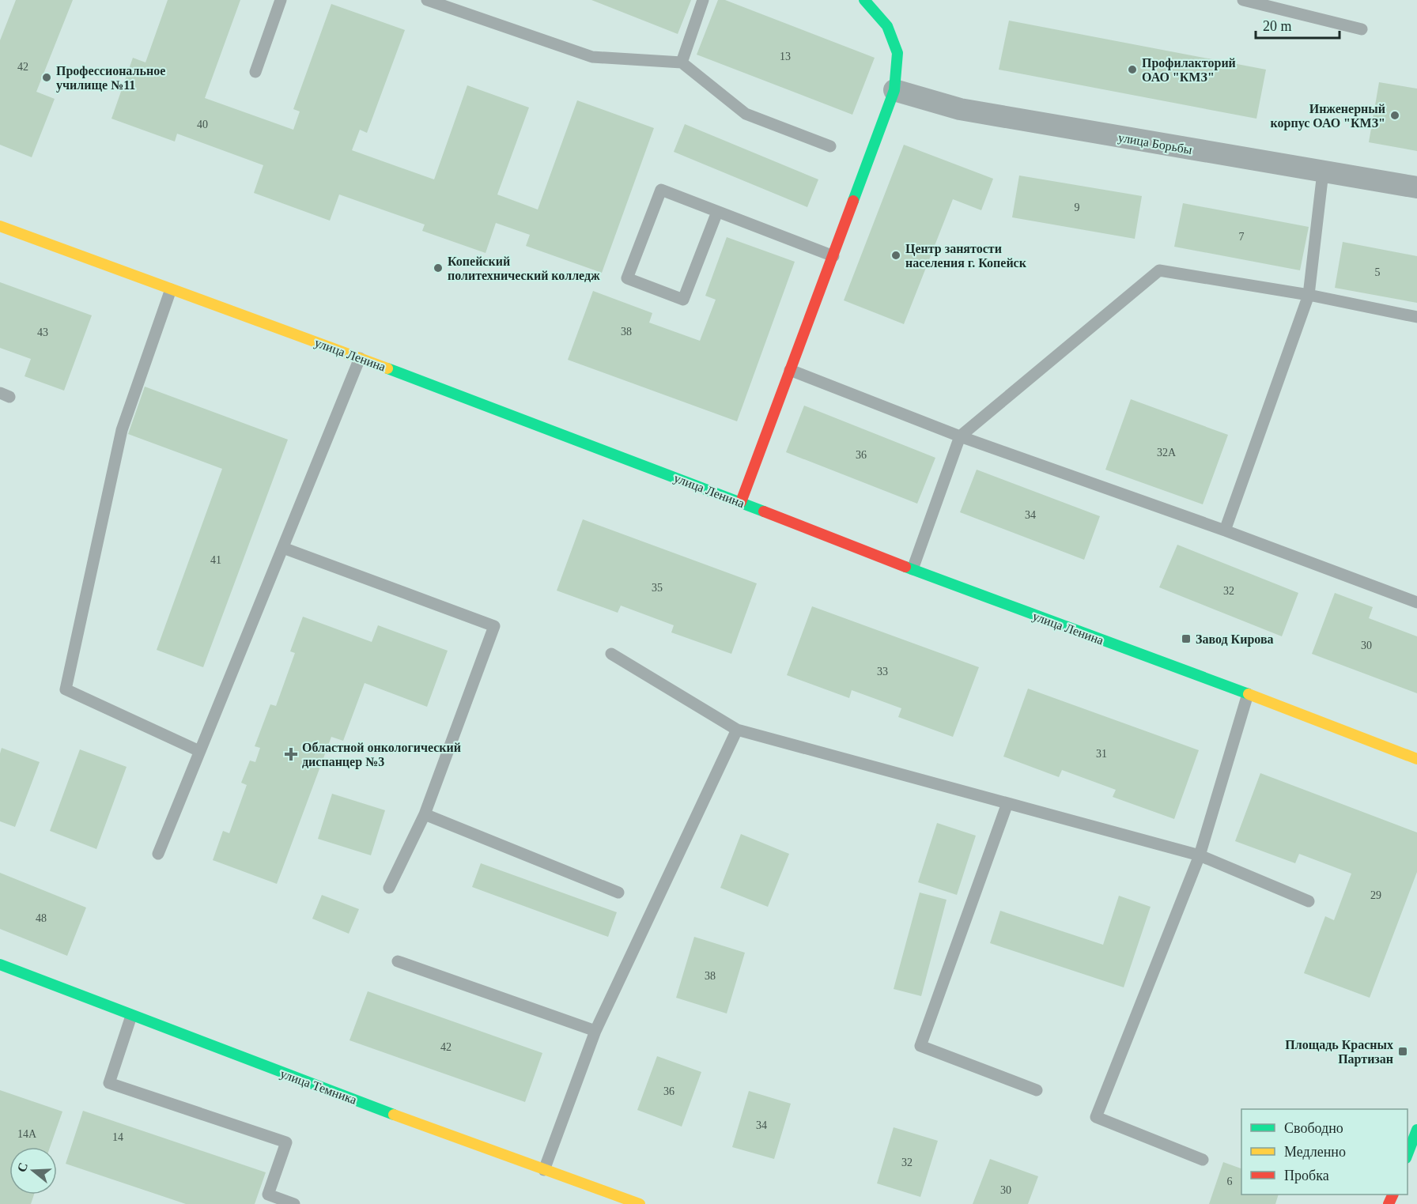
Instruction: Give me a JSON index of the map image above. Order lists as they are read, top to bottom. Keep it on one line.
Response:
{"streets":{"street":["улица Борьбы","улица Ленина","улица Темника"]},"places":{"other":["Профилакторий ОАО \"КМЗ\"","Профессиональное училище №11","Инженерный корпус ОАО \"КМЗ\"","Центр занятости населения г. Копейск","Копейский политехнический колледж"],"transit":["Завод Кирова","Площадь Красных Партизан"],"health":["Областной онкологический диспанцер №3"]},"house_numbers":["13","42","40","9","7","5","38","43","32А","36","34","41","35","32","30","33","31","29","48","38","42","36","34","14А","14","32","6","30"],"legend":["Свободно","Медленно","Пробка"],"scale_bar":"20 m","north":"left"}
